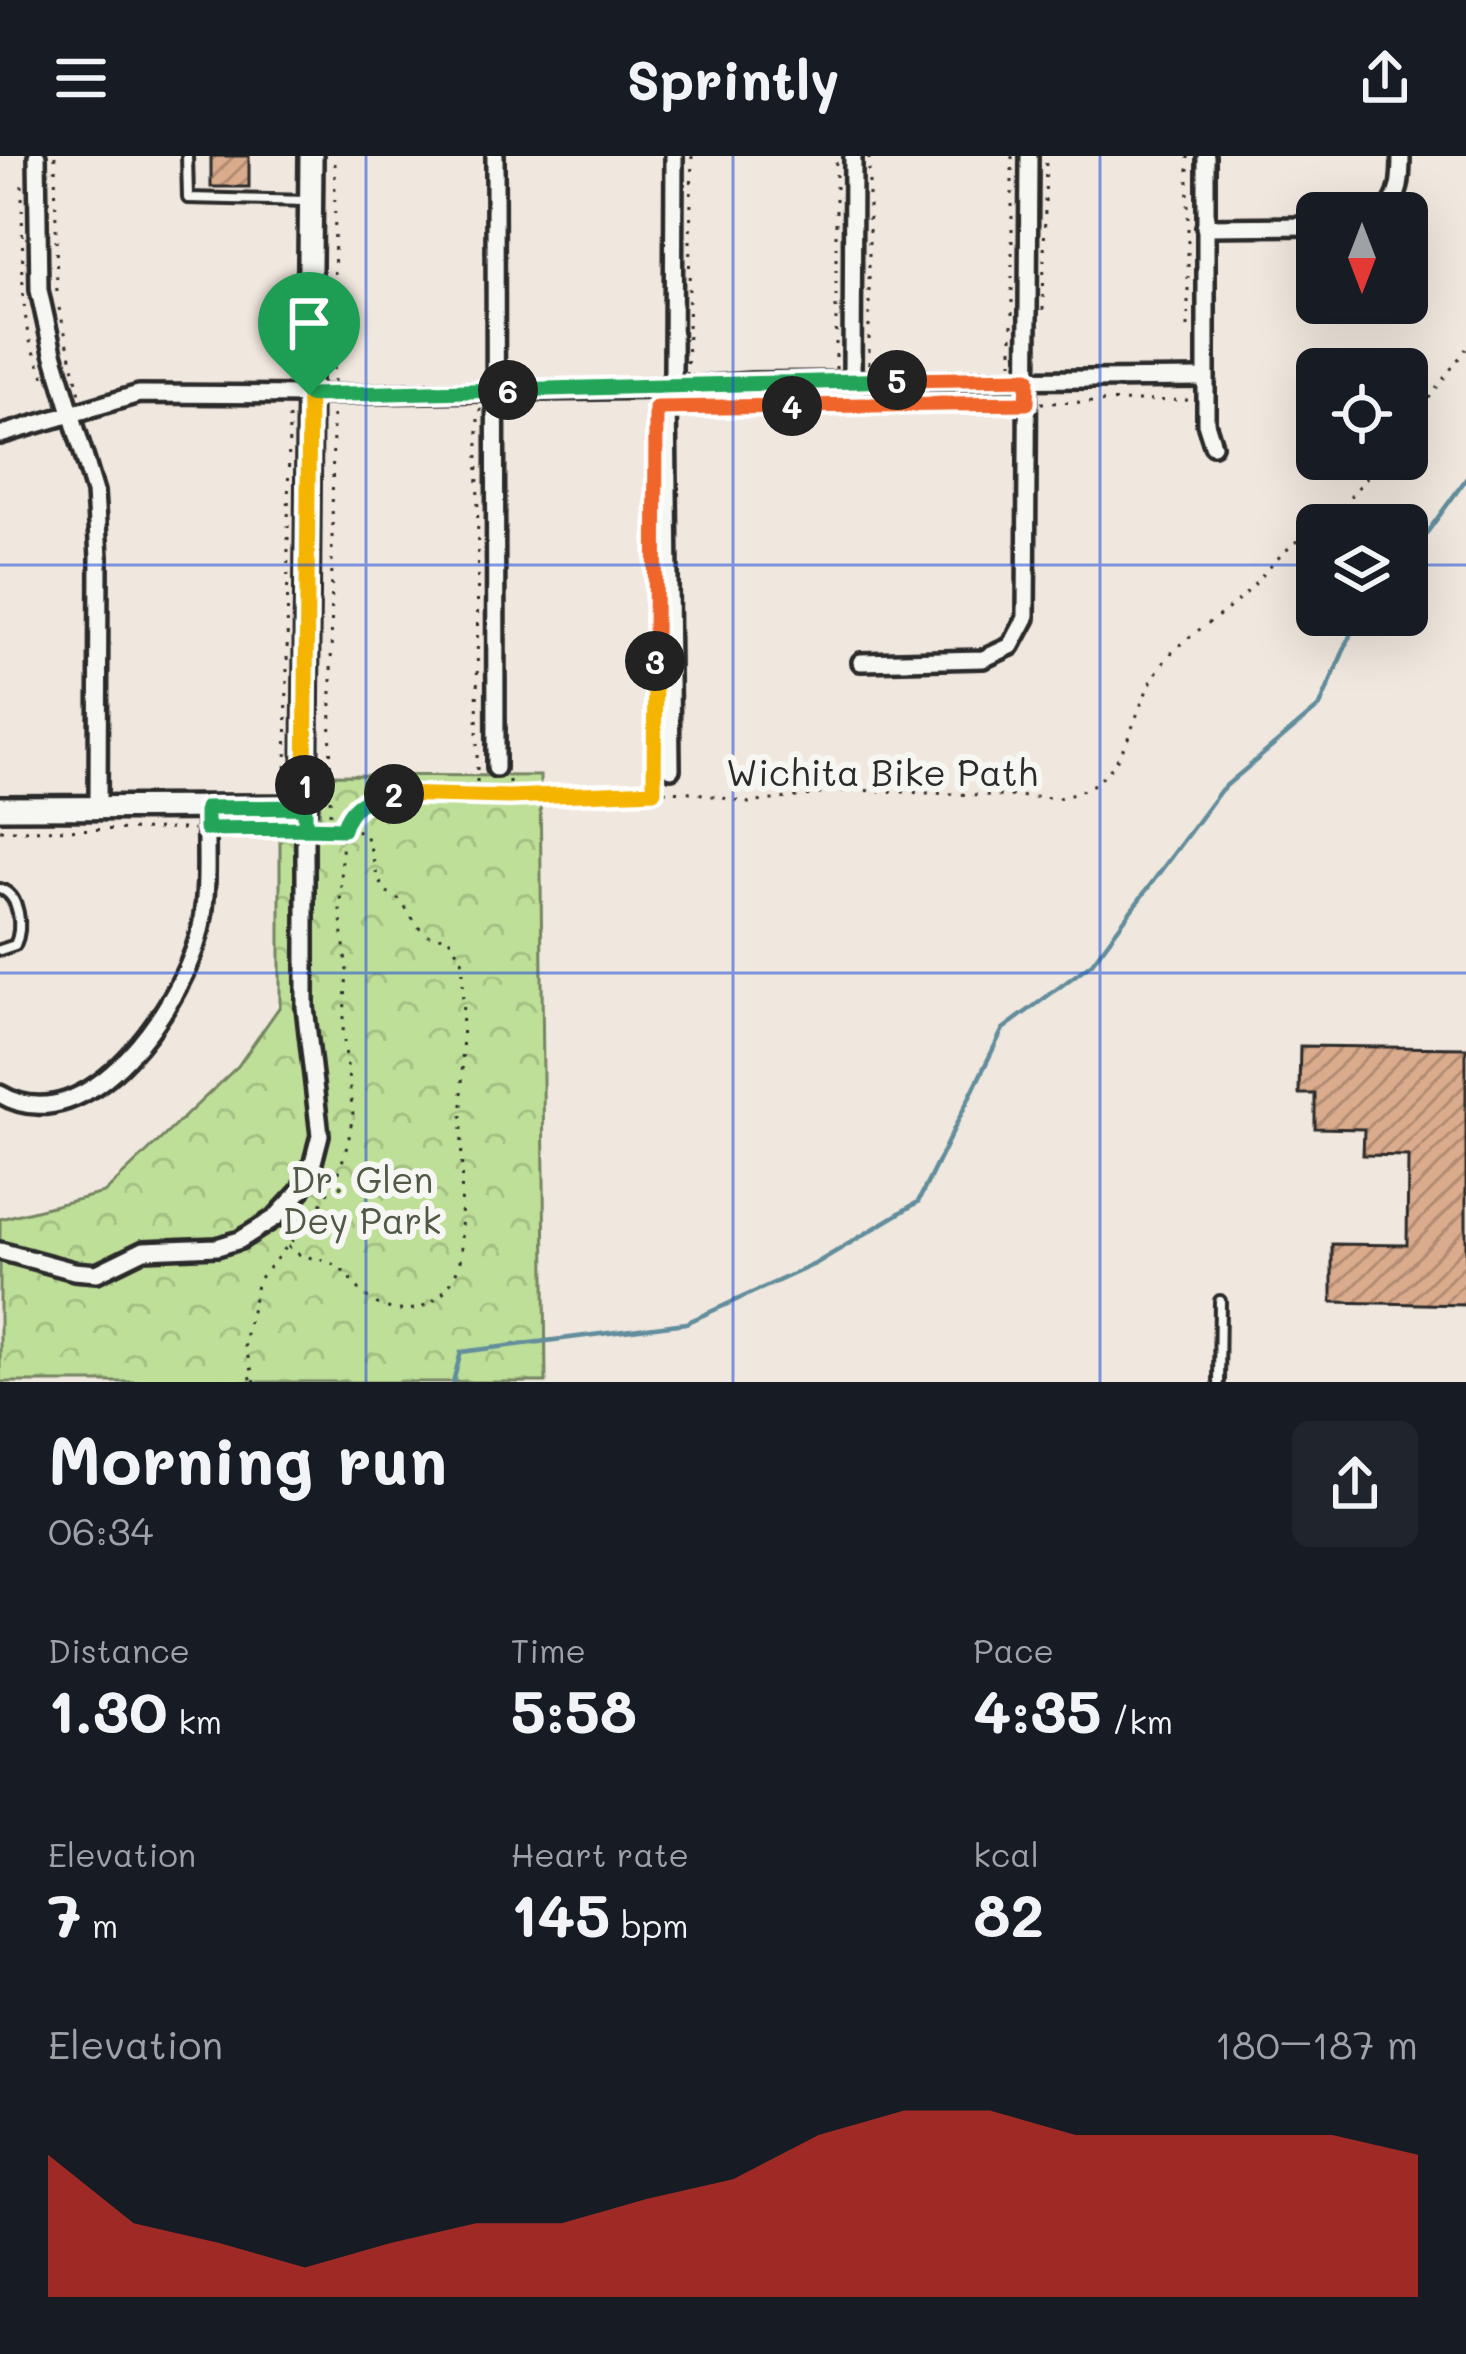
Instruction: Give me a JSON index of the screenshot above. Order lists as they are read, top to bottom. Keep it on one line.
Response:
{"streets":{"path":["Wichita Bike Path"]},"parks":["Dr. Glen Dey Park"],"north":"bottom","page":{"header":"Sprintly","pins":["5","6","4","3","1","2"],"heading":["Morning run","06:34"],"stats":[["Distance","1.30 km"],["Time","5:58"],["Pace","4:35 /km"],["Elevation","7 m"],["Heart rate","145 bpm"],["kcal","82"]],"chart":["Elevation","180–187 m"]}}
